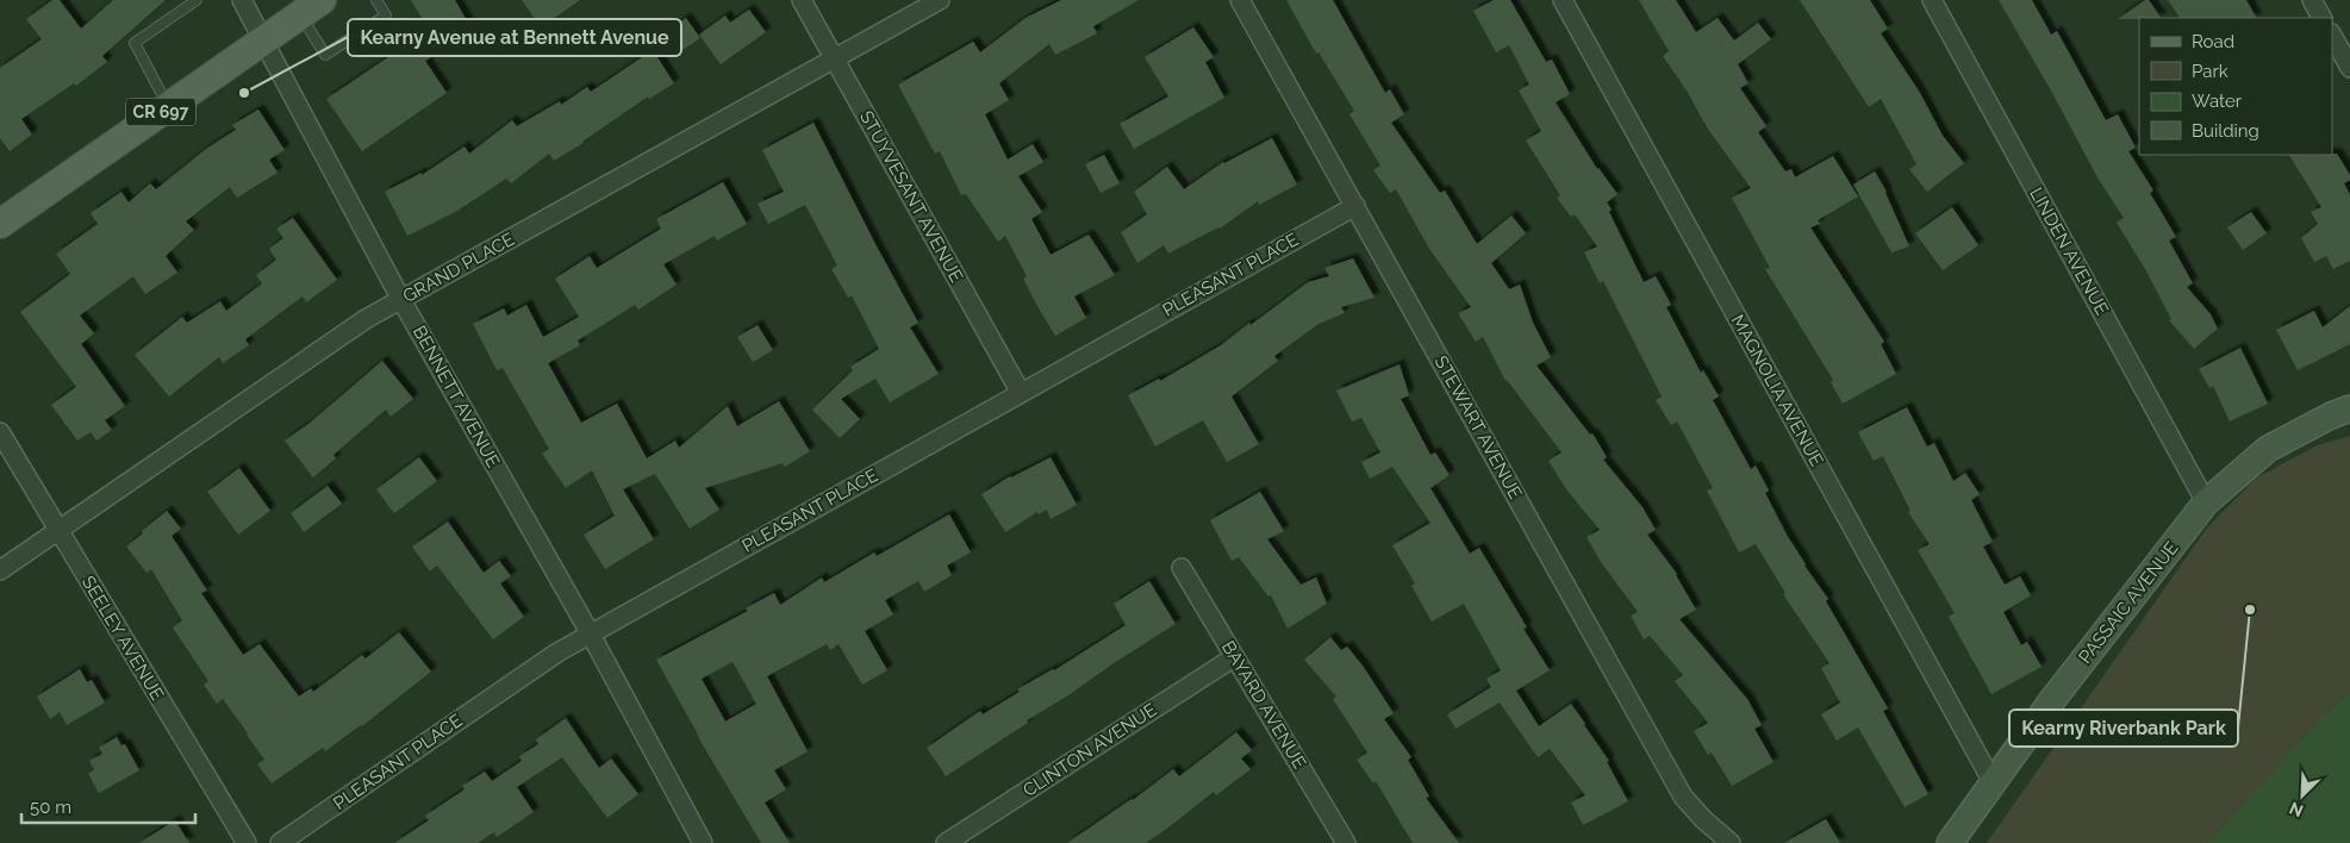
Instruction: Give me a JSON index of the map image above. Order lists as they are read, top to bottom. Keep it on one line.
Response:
{"streets":{"main road":["CR 697","PASSAIC AVENUE"],"street":["STUYVESANT AVENUE","LINDEN AVENUE","GRAND PLACE","PLEASANT PLACE","MAGNOLIA AVENUE","BENNETT AVENUE","STEWART AVENUE","SEELEY AVENUE","BAYARD AVENUE","CLINTON AVENUE"]},"crossings":[["CR 697","BENNETT AVENUE"],["STUYVESANT AVENUE","GRAND PLACE"],["STUYVESANT AVENUE","PLEASANT PLACE"],["LINDEN AVENUE","PASSAIC AVENUE"],["GRAND PLACE","BENNETT AVENUE"],["GRAND PLACE","SEELEY AVENUE"],["PLEASANT PLACE","BENNETT AVENUE"],["PLEASANT PLACE","STEWART AVENUE"],["MAGNOLIA AVENUE","PASSAIC AVENUE"],["BAYARD AVENUE","CLINTON AVENUE"]],"places":["Kearny Avenue at Bennett Avenue","Kearny Riverbank Park"],"legend":["Road","Park","Water","Building"],"scale_bar":"50 m","north":"bottom left"}
